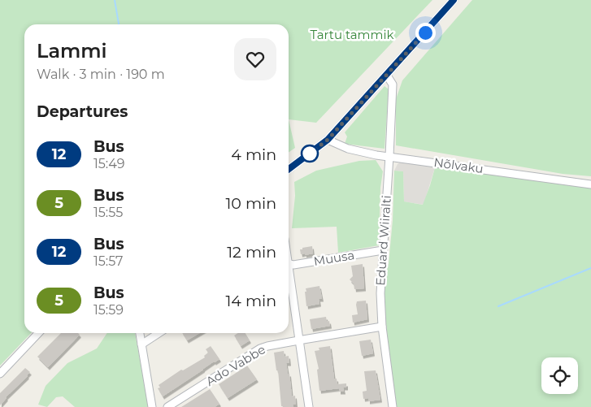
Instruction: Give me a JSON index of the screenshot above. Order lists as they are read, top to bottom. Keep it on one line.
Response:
{"streets":{"street":["Nõlvaku","Eduard Wiiralti","Muusa","Ado Vabbe"]},"crossings":[["Nõlvaku","Eduard Wiiralti"],["Eduard Wiiralti","Muusa"],["Eduard Wiiralti","Ado Vabbe"]],"parks":["Tartu tammik"],"lines":["bus line 12"],"page":{"heading":[["Lammi","Walk · 3 min · 190 m"],"Departures"],"list":[{"mark":"12","name":"Bus","note":"15:49","value":"4 min"},{"mark":"5","name":"Bus","note":"15:55","value":"10 min"},{"mark":"12","name":"Bus","note":"15:57","value":"12 min"},{"mark":"5","name":"Bus","note":"15:59","value":"14 min"}]}}
